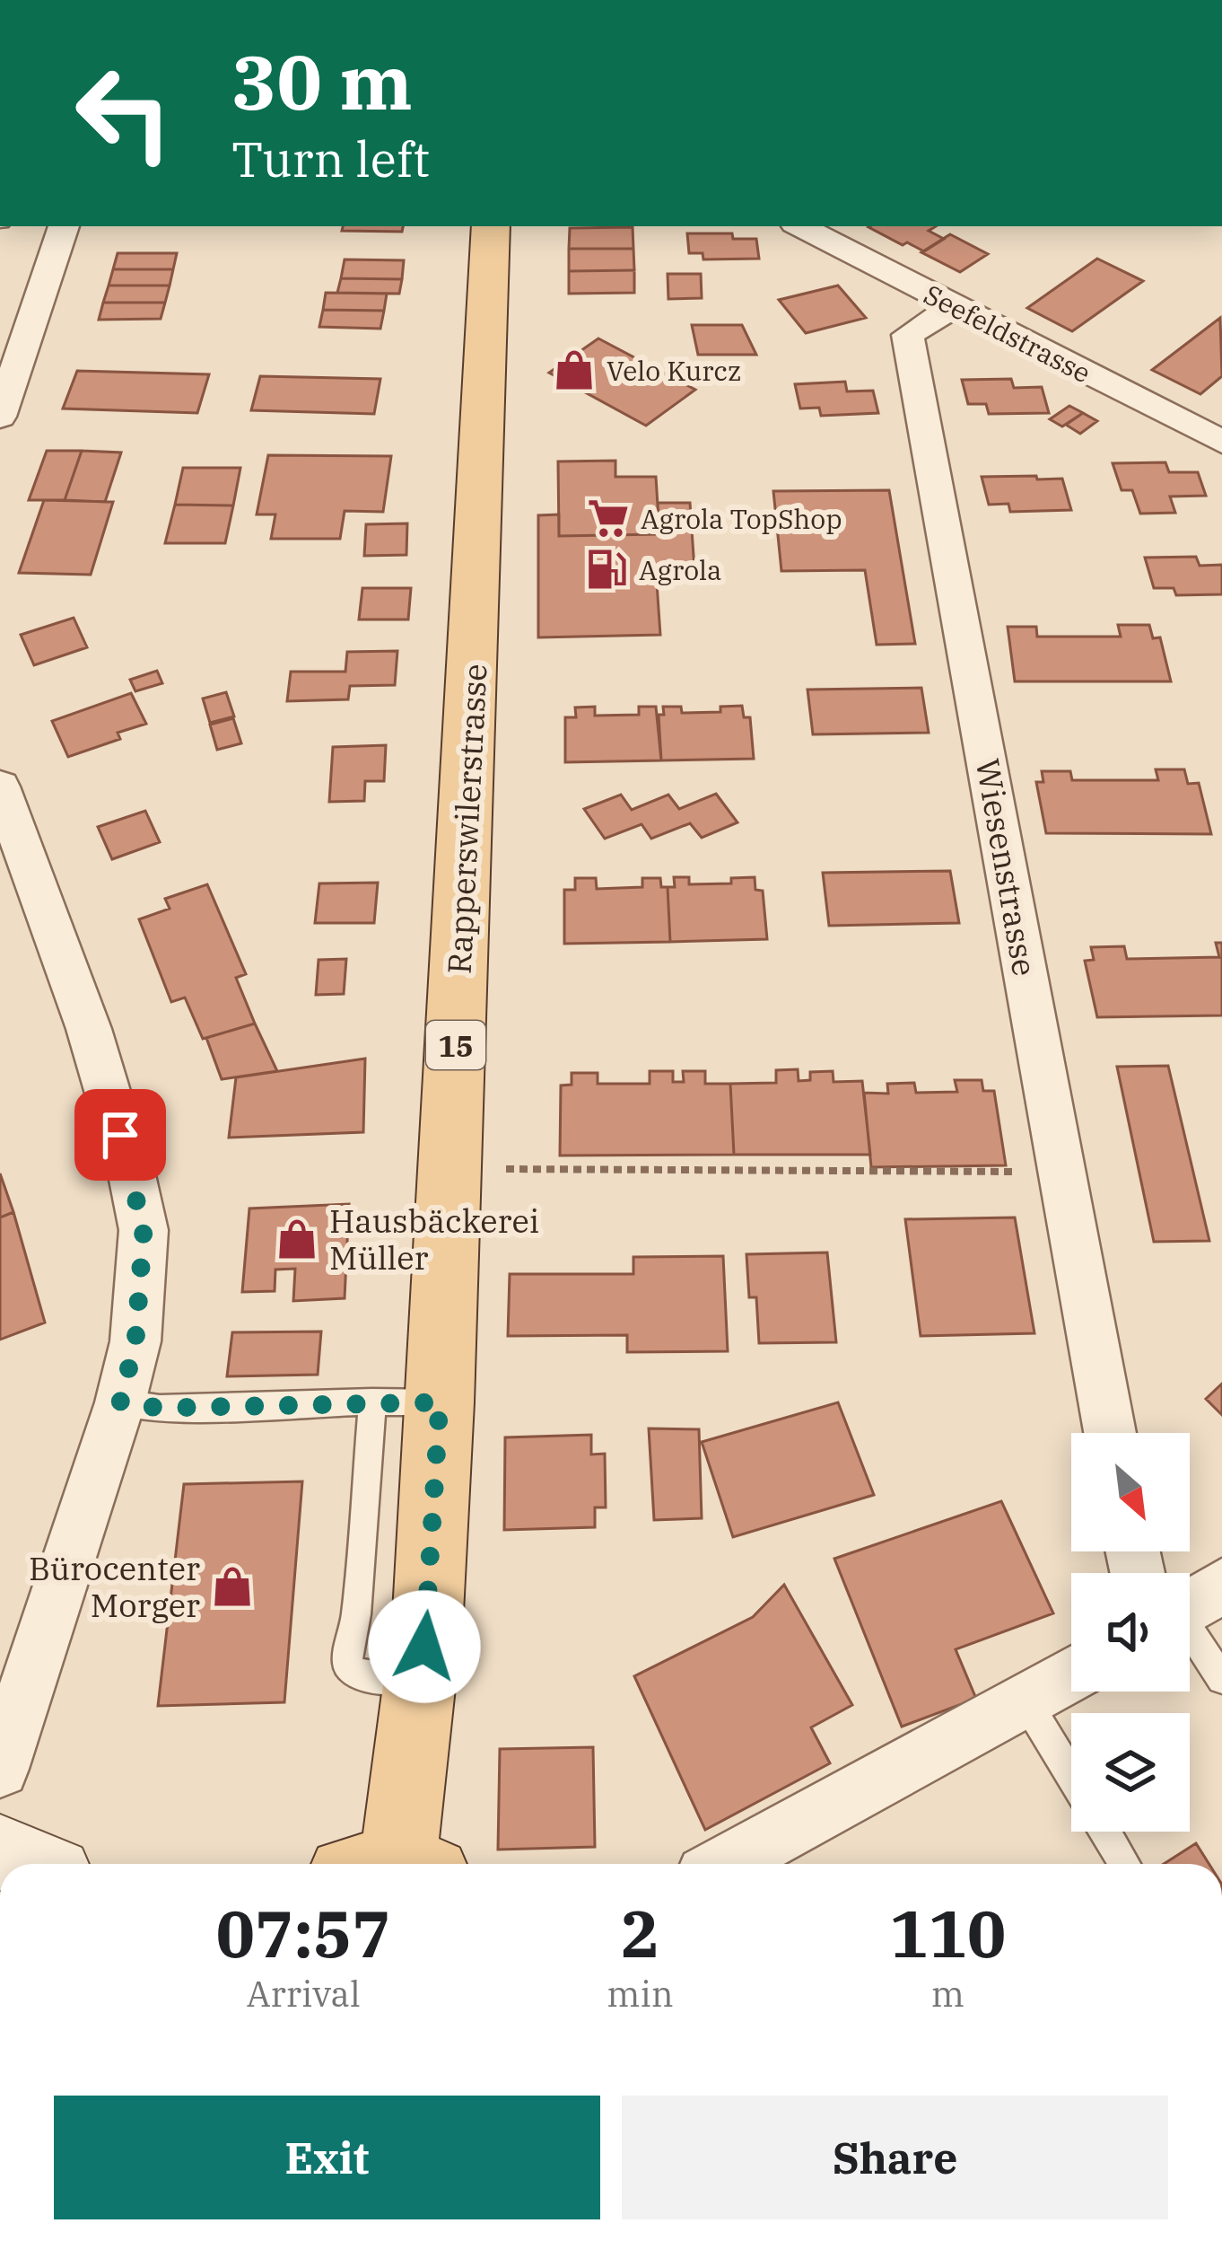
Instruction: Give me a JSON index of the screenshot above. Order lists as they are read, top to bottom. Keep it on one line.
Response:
{"streets":{"main road":["Rapperswilerstrasse","15"],"street":["Seefeldstrasse","Wiesenstrasse"]},"crossings":[["Seefeldstrasse","Wiesenstrasse"]],"places":{"shop":["Velo Kurcz","Hausbäckerei Müller","Bürocenter Morger"],"supermarket":["Agrola TopShop"],"fuel station":["Agrola"]},"north":"bottom right","page":{"turn":["30 m","Turn left"],"eta":["07:57","Arrival","2","min","110","m"],"buttons":["Exit","Share"]}}
